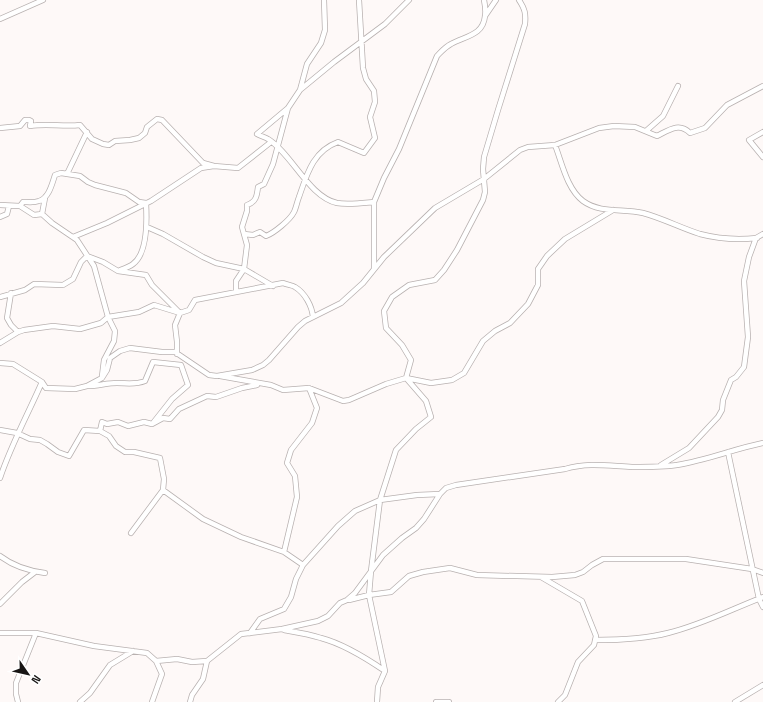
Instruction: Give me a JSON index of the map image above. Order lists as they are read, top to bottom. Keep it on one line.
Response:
{"north":"bottom right"}
